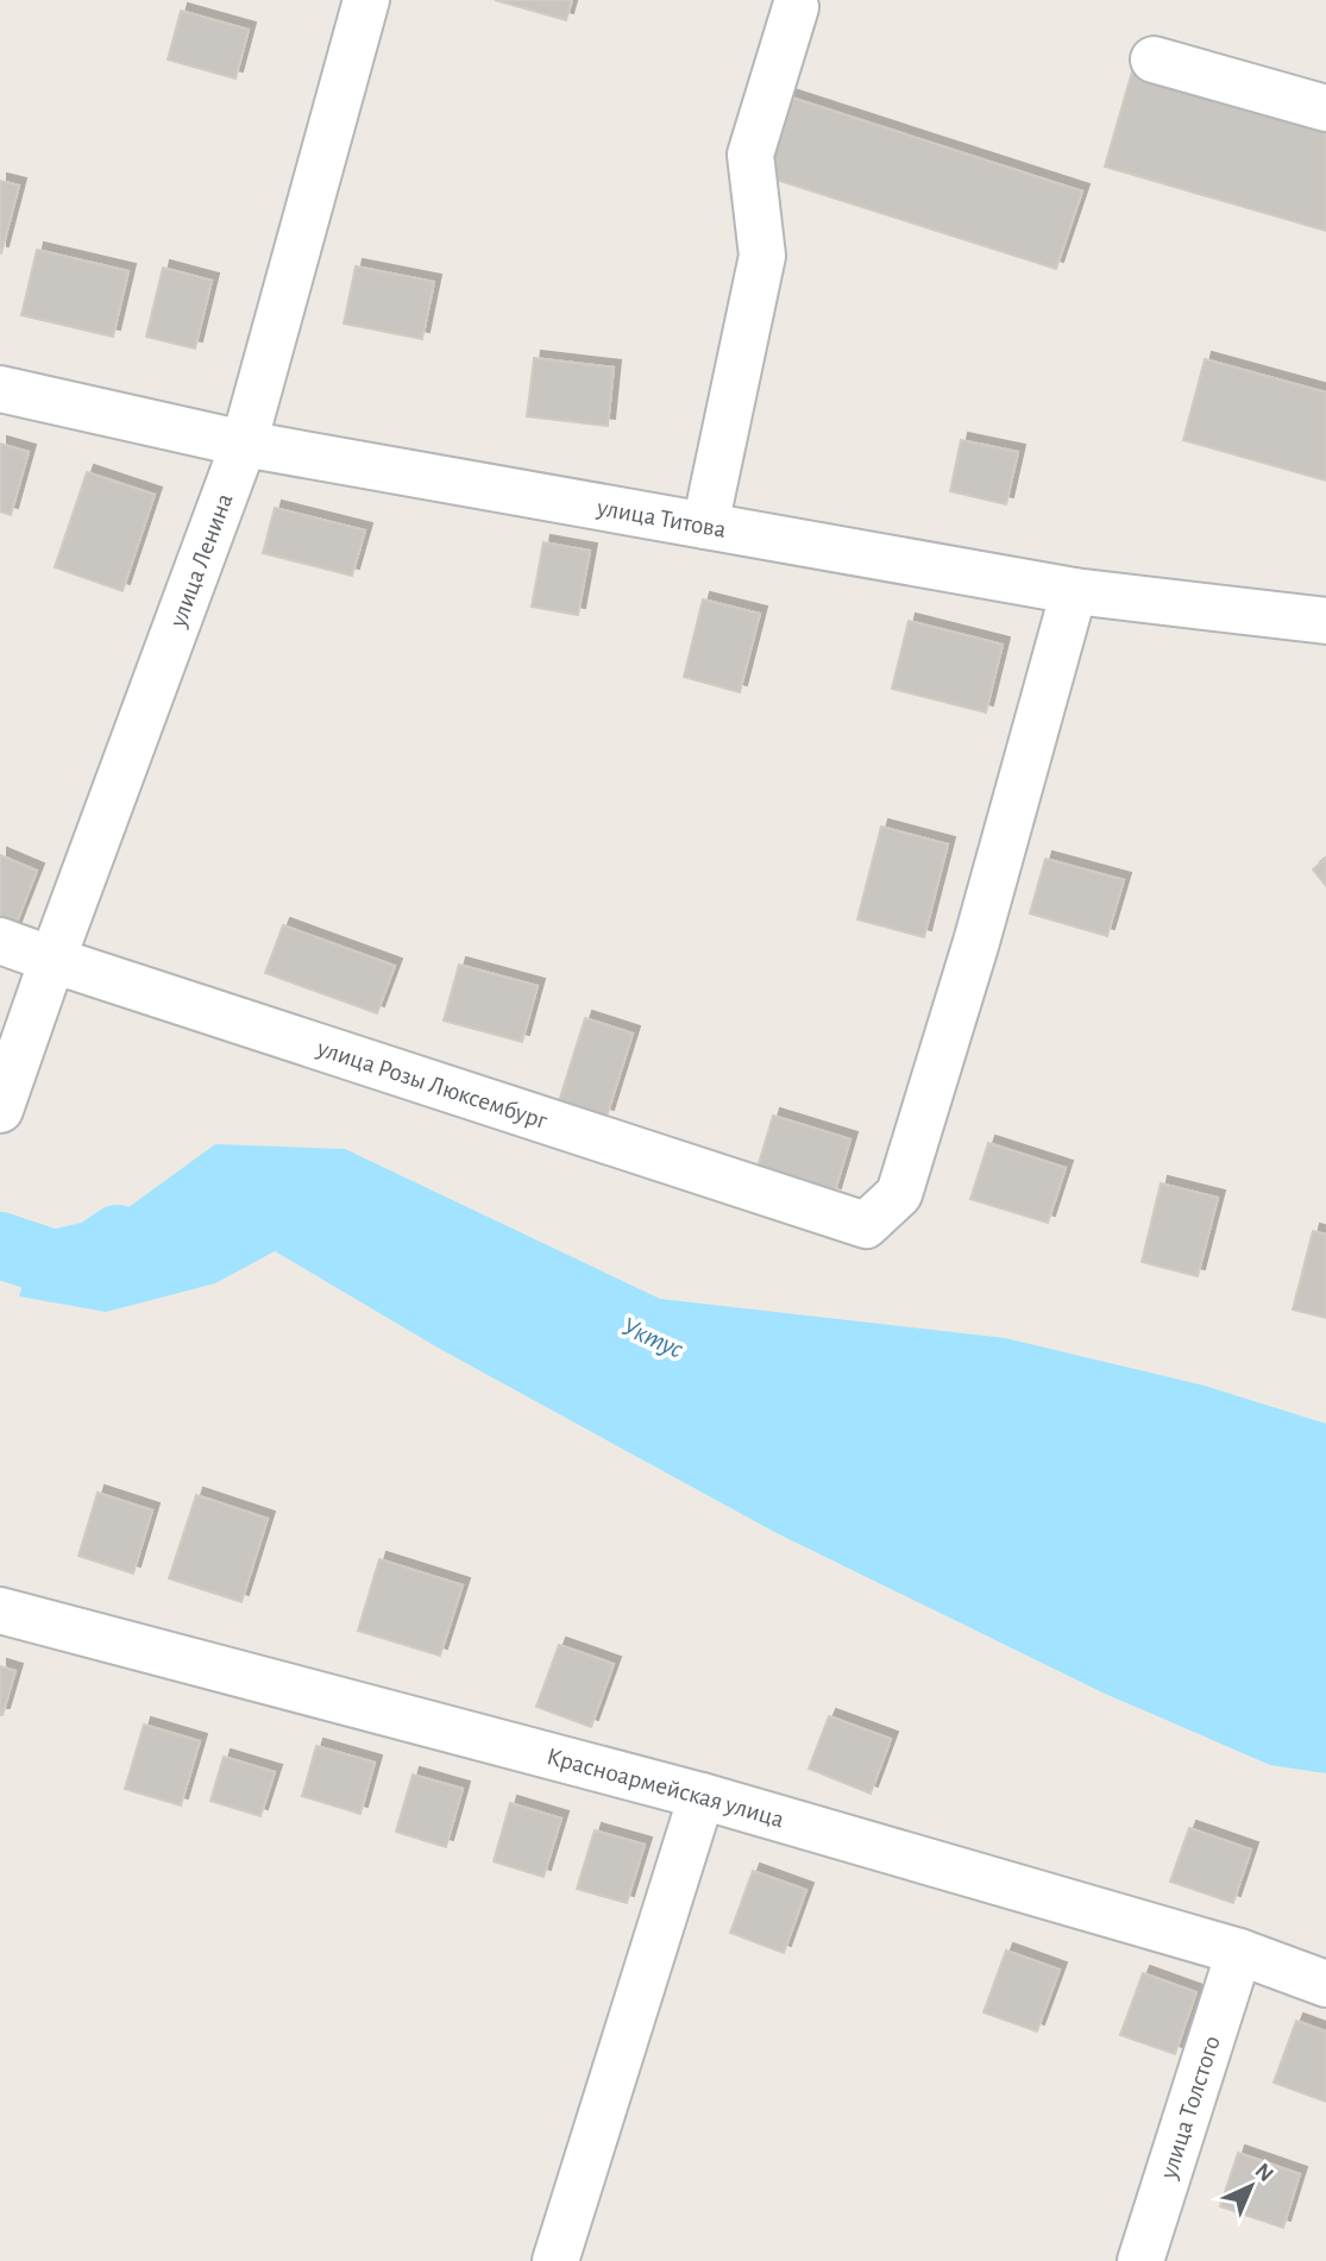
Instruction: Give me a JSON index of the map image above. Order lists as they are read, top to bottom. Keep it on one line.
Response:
{"streets":{"street":["улица Титова","улица Ленина","улица Розы Люксембург","Красноармейская улица","улица Толстого"]},"crossings":[["улица Титова","улица Ленина"],["улица Титова","улица Розы Люксембург"],["улица Ленина","улица Розы Люксембург"],["Красноармейская улица","улица Толстого"]],"water":["Уктус"],"north":"top right"}
